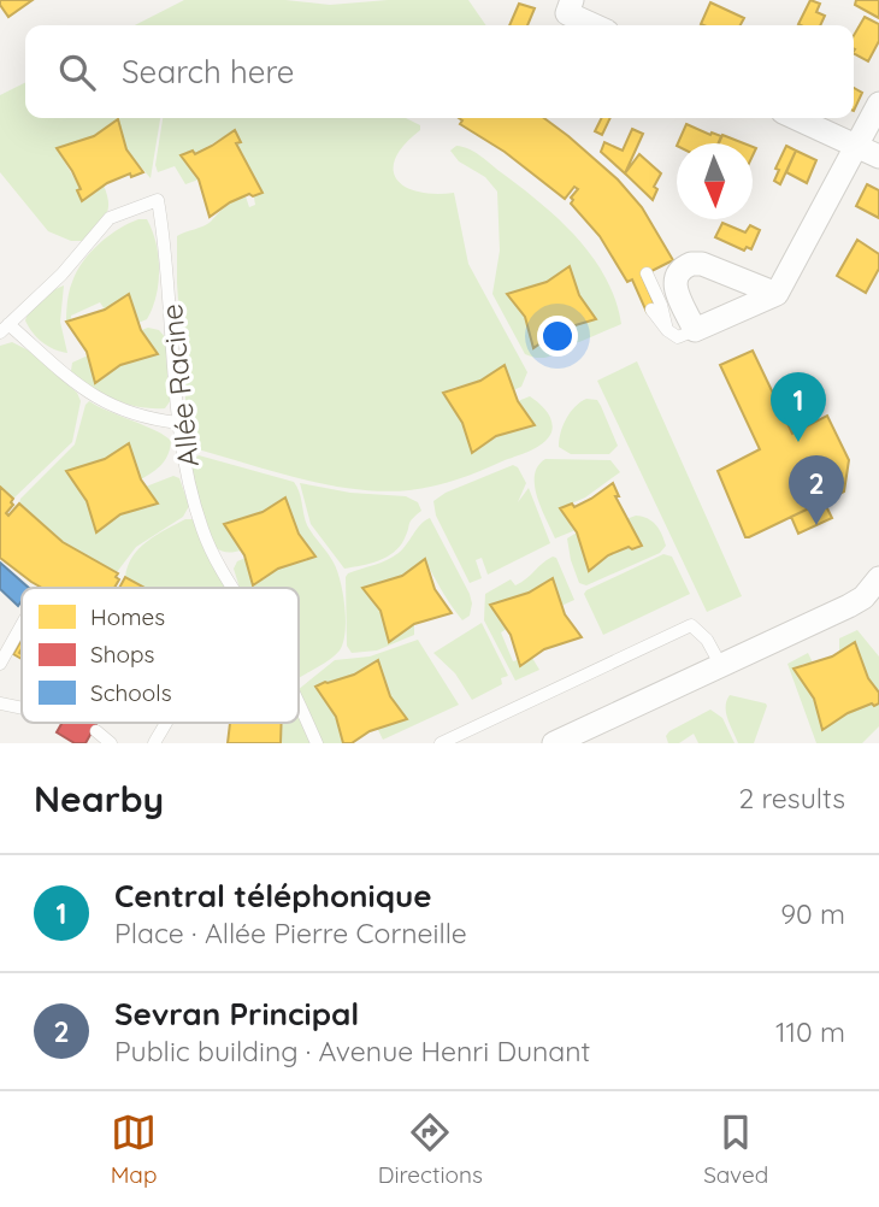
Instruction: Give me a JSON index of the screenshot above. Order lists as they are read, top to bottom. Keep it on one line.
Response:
{"streets":{"lane":["Allée Racine"]},"legend":["Homes","Shops","Schools"],"north":"bottom","page":{"search":"Search here","pins":["1","2"],"heading":["Nearby","2 results"],"list":[{"mark":"1","name":"Central téléphonique","note":"Place · Allée Pierre Corneille","value":"90 m"},{"mark":"2","name":"Sevran Principal","note":"Public building · Avenue Henri Dunant","value":"110 m"}],"nav":["Map","Directions","Saved"]}}
